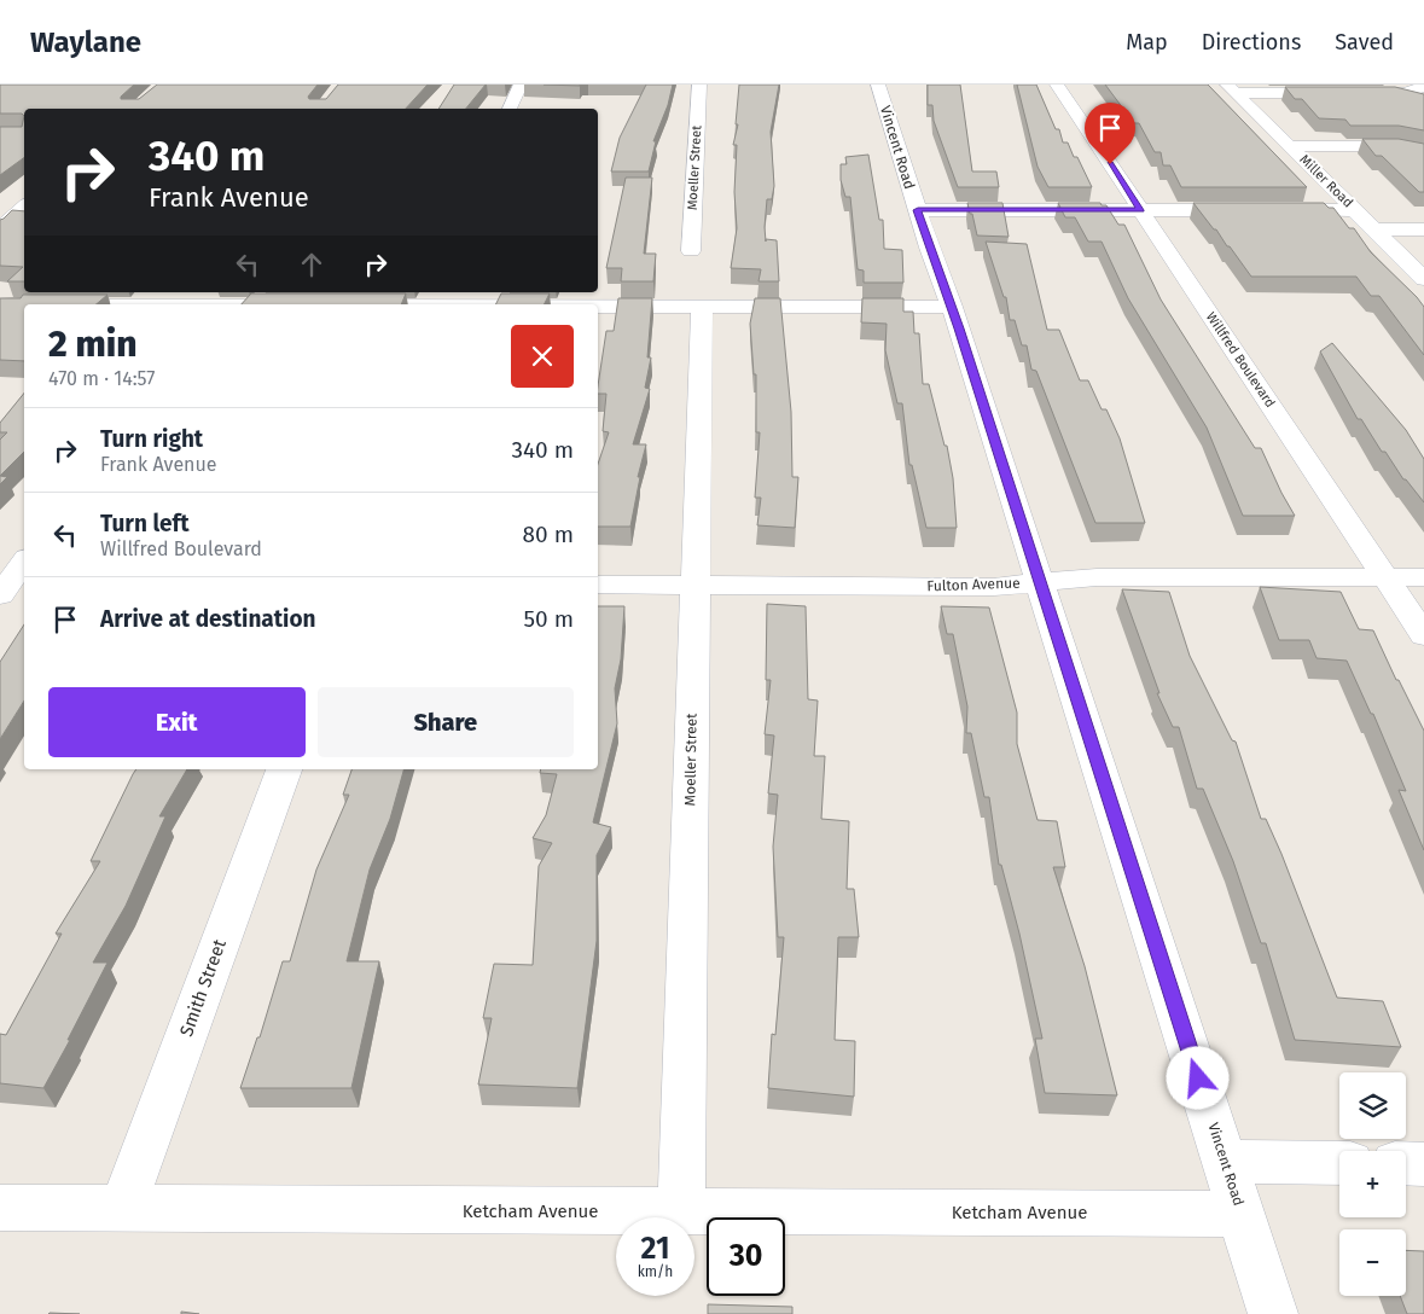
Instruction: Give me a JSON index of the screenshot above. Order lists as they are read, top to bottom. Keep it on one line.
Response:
{"streets":{"street":["Vincent Road","Moeller Street","Miller Road","Willfred Boulevard","Fulton Avenue","Smith Street","Ketcham Avenue"]},"crossings":[["Vincent Road","Fulton Avenue"],["Vincent Road","Ketcham Avenue"],["Moeller Street","Fulton Avenue"],["Moeller Street","Ketcham Avenue"],["Willfred Boulevard","Fulton Avenue"],["Smith Street","Ketcham Avenue"]],"page":{"header":"Waylane","nav":["Map","Directions","Saved"],"turn":["340 m","Frank Avenue"],"heading":["2 min","470 m · 14:57"],"list":[{"name":"Turn right","note":"Frank Avenue","value":"340 m"},{"name":"Turn left","note":"Willfred Boulevard","value":"80 m"},{"name":"Arrive at destination","value":"50 m"}],"buttons":["Exit","Share"],"map_buttons":["+","−"],"speed":"21 km/h","limit":"30"}}
